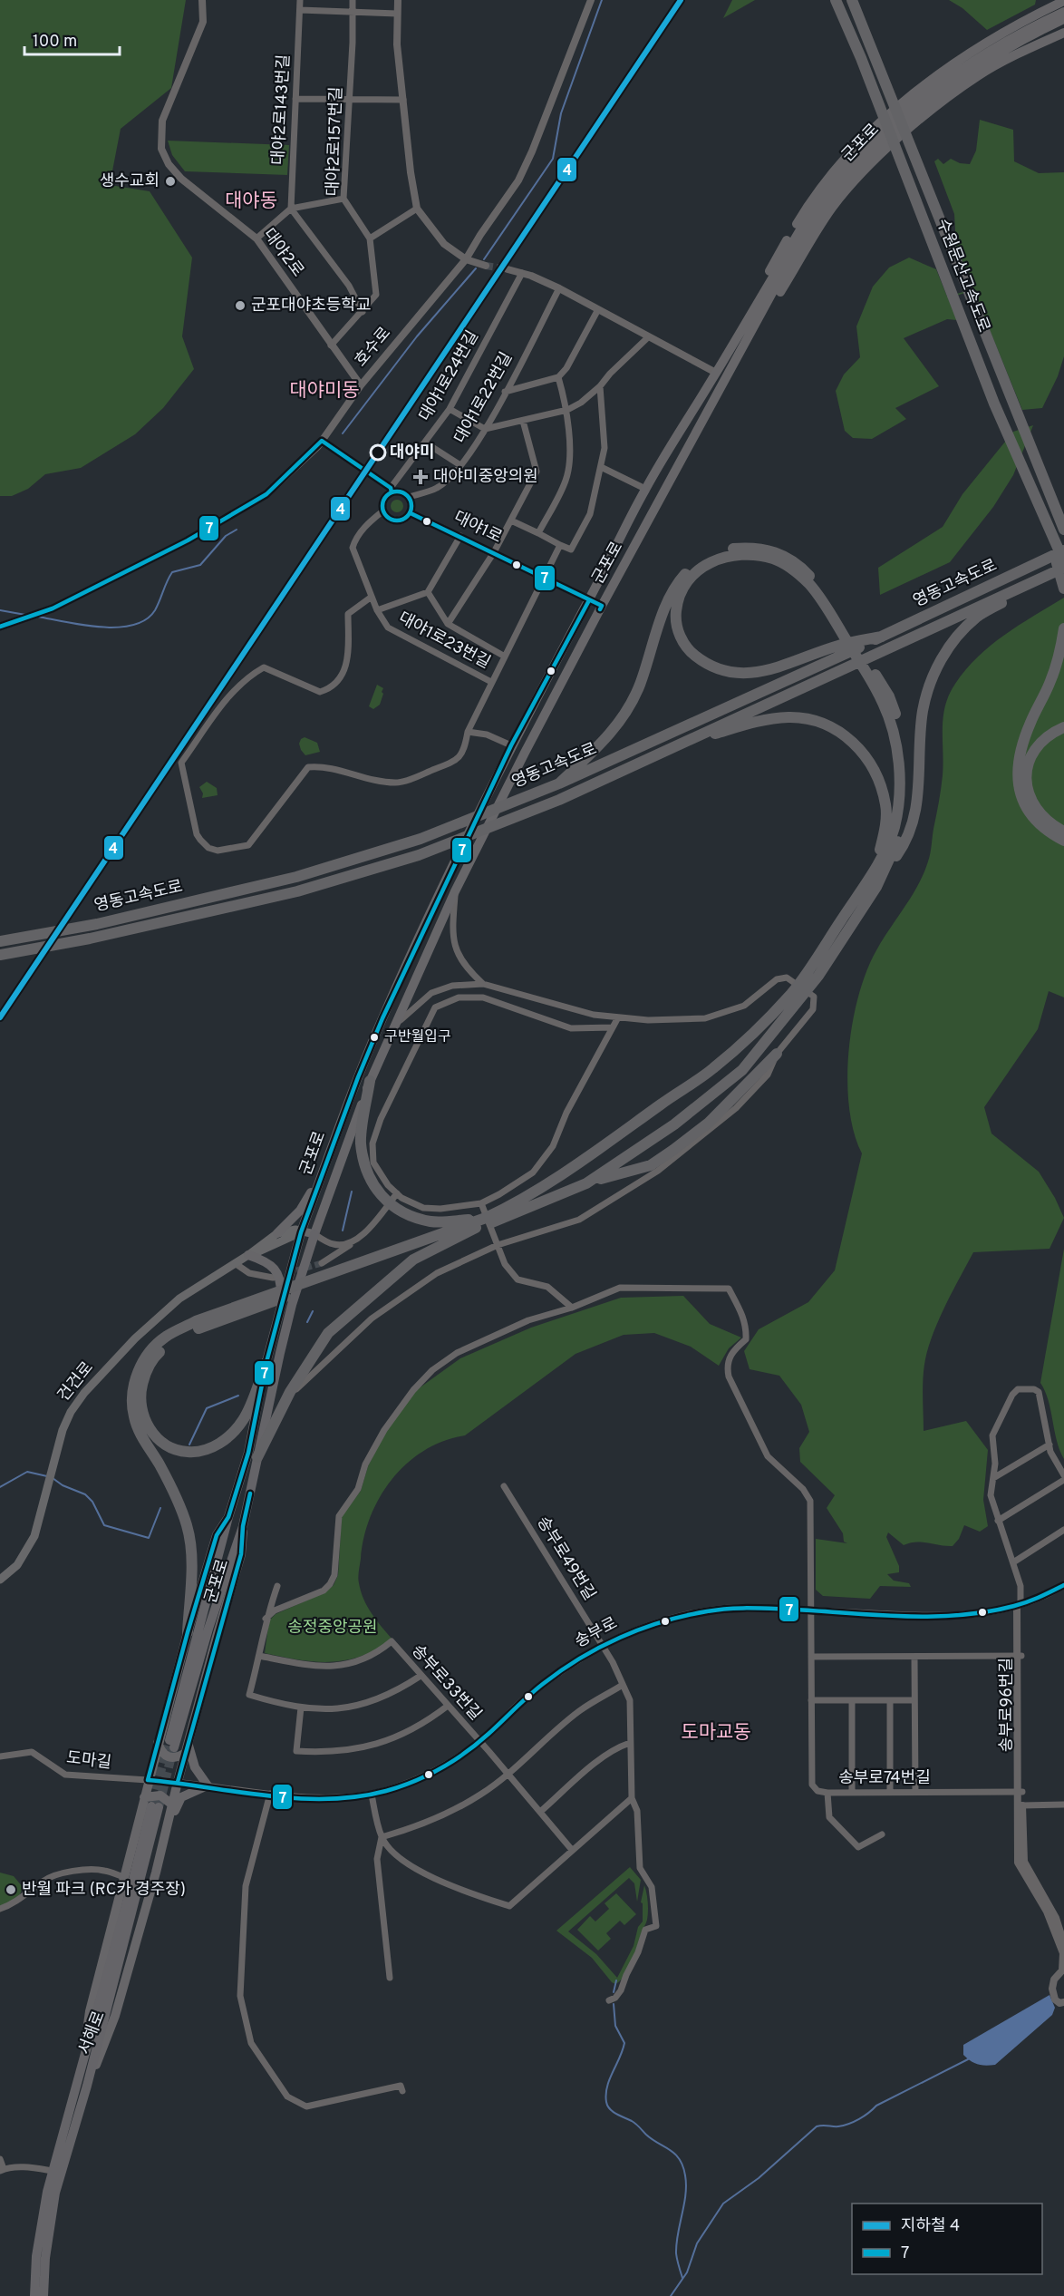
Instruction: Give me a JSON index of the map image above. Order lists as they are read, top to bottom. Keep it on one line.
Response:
{"streets":{"highway":["군포로","수원문산고속도로","영동고속도로","서해로"],"main road":["건건로"],"street":["대야2로143번길","대야2로157번길","대야2로","호수로","대야1로24번길","대야1로22번길","대야1로","대야1로23번길","송부로49번길","송부로","송부로33번길","송부로96번길","도마길","송부로74번길"]},"crossings":[["대야2로157번길","대야2로"],["군포로","대야1로"],["군포로","건건로"],["군포로","송부로"],["군포로","도마길"],["군포로","서해로"],["대야2로","호수로"],["수원문산고속도로","영동고속도로"],["대야1로24번길","대야1로22번길"],["대야1로24번길","대야1로"],["대야1로24번길","대야1로23번길"],["대야1로22번길","대야1로"],["대야1로22번길","대야1로23번길"],["대야1로","대야1로23번길"],["송부로49번길","송부로"],["송부로","송부로33번길"],["송부로","송부로96번길"],["송부로","도마길"],["송부로","송부로74번길"],["송부로","서해로"],["송부로96번길","송부로74번길"],["도마길","서해로"]],"districts":["대야동","대야미동","도마교동"],"parks":["송정중앙공원"],"places":{"other":["생수교회","군포대야초등학교","대야미","구반월입구","반월 파크 (RC카 경주장)"],"health":["대야미중앙의원"]},"lines":["metro line 4","transit line 7"],"legend":["지하철 4","7"],"scale_bar":"100 m"}
